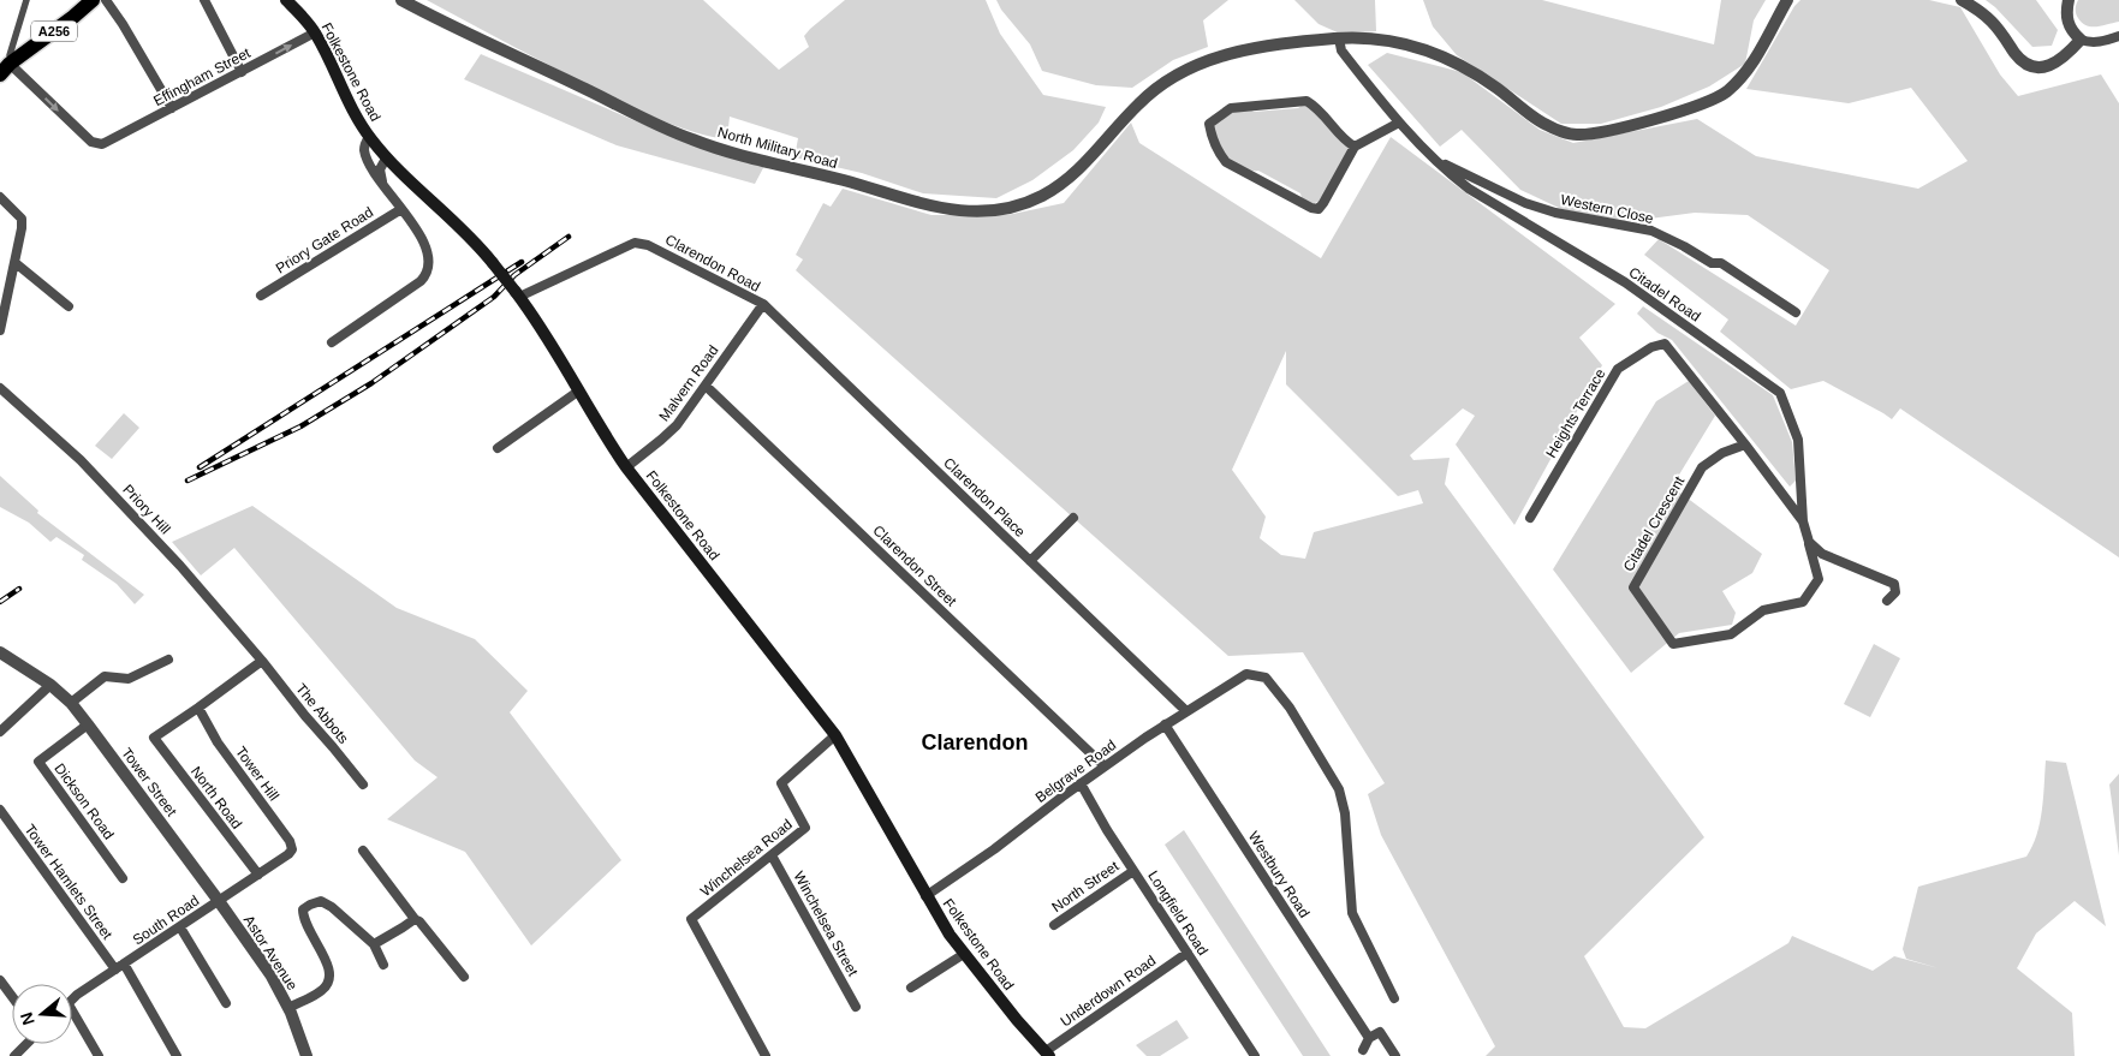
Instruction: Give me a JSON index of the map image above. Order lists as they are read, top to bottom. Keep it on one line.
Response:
{"streets":{"main road":["A256","Folkestone Road"],"street":["Effingham Street","North Military Road","Western Close","Priory Gate Road","Clarendon Road","Citadel Road","Malvern Road","Heights Terrace","Clarendon Place","Priory Hill","Citadel Crescent","Clarendon Street","The Abbots","Belgrave Road","Tower Hill","Tower Street","North Road","Dickson Road","Winchelsea Road","Westbury Road","Tower Hamlets Street","North Street","Longfield Road","South Road","Winchelsea Street","Astor Avenue","Underdown Road"]},"crossings":[["A256","Effingham Street"],["Folkestone Road","Effingham Street"],["Folkestone Road","Clarendon Road"],["Folkestone Road","Malvern Road"],["Folkestone Road","Belgrave Road"],["Folkestone Road","Winchelsea Road"],["Folkestone Road","Underdown Road"],["North Military Road","Citadel Road"],["Western Close","Citadel Road"],["Clarendon Road","Malvern Road"],["Clarendon Road","Clarendon Place"],["Citadel Road","Citadel Crescent"],["Malvern Road","Clarendon Place"],["Malvern Road","Clarendon Street"],["Heights Terrace","Citadel Crescent"],["Clarendon Place","Belgrave Road"],["Priory Hill","The Abbots"],["Clarendon Street","Belgrave Road"],["Belgrave Road","Westbury Road"],["Belgrave Road","Longfield Road"],["Tower Hill","North Road"],["Tower Hill","South Road"],["Tower Street","Dickson Road"],["Tower Street","South Road"],["Tower Street","Astor Avenue"],["North Road","South Road"],["Winchelsea Road","Winchelsea Street"],["Tower Hamlets Street","South Road"],["North Street","Longfield Road"],["Longfield Road","Underdown Road"],["South Road","Astor Avenue"]],"one_way":["Effingham Street"],"districts":["Clarendon"],"north":"left"}
